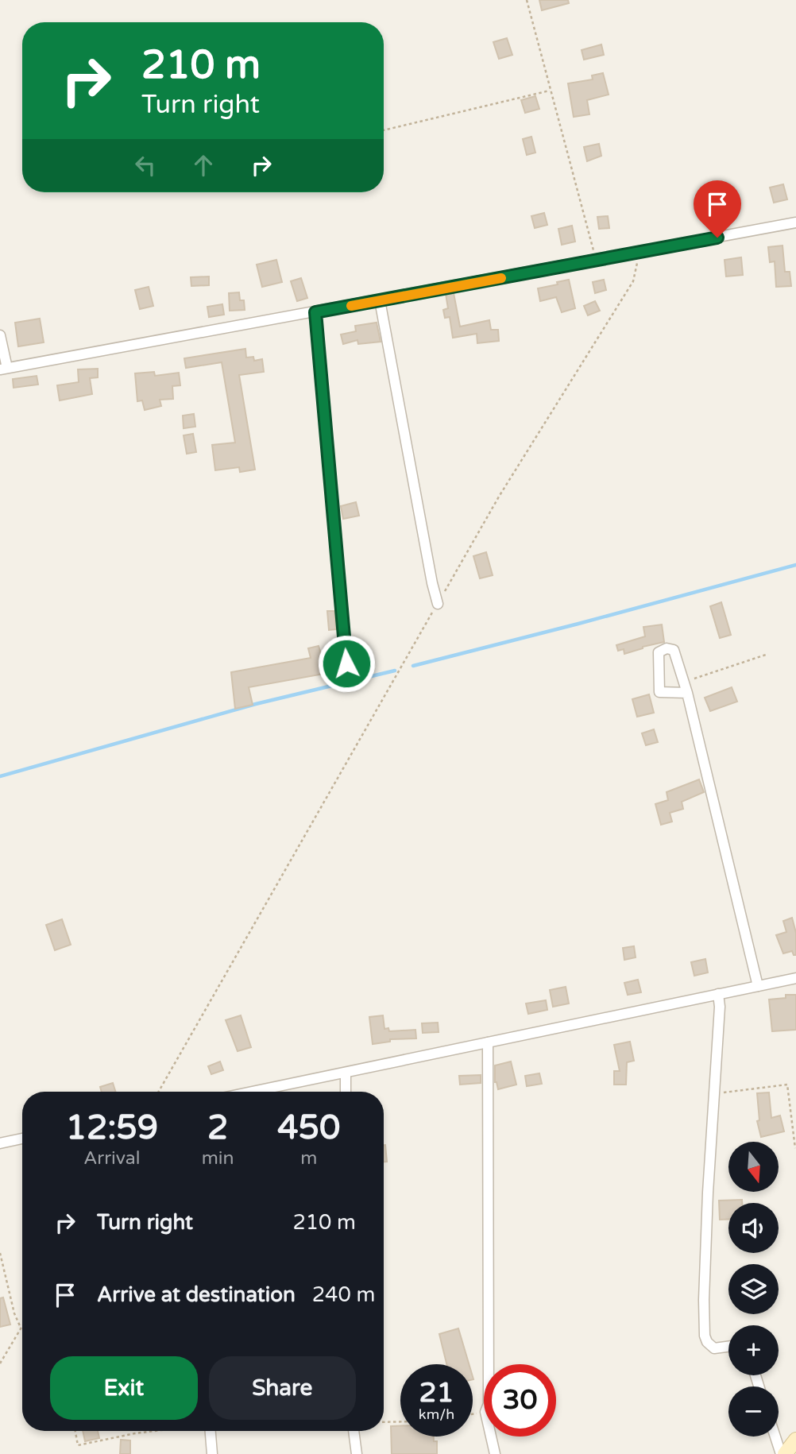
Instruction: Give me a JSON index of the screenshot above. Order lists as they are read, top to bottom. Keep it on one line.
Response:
{"north":"bottom","page":{"turn":["210 m","Turn right"],"eta":["12:59","Arrival","2","min","450","m"],"map_buttons":["+","−"],"list":[{"name":"Turn right","value":"210 m"},{"name":"Arrive at destination","value":"240 m"}],"buttons":["Exit","Share"],"speed":"21 km/h","limit":"30"}}
